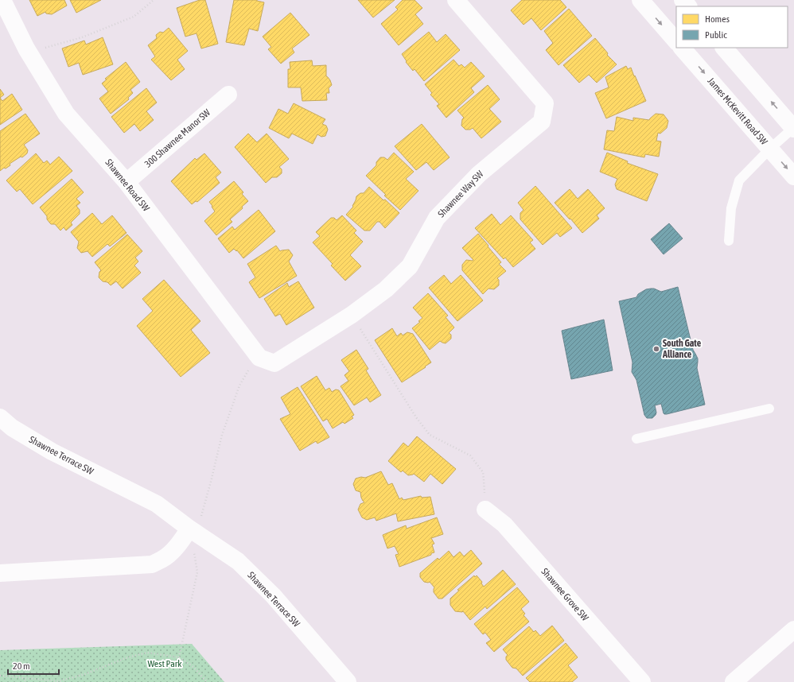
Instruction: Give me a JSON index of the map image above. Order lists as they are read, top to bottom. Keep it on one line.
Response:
{"streets":{"street":["James McKevitt Road SW","300 Shawnee Manor SW","Shawnee Road SW","Shawnee Way SW","Shawnee Terrace SW","Shawnee Grove SW"]},"crossings":[["300 Shawnee Manor SW","Shawnee Road SW"],["Shawnee Road SW","Shawnee Way SW"]],"parks":["West Park"],"places":["South Gate Alliance"],"legend":["Homes","Public"],"scale_bar":"20 m"}
